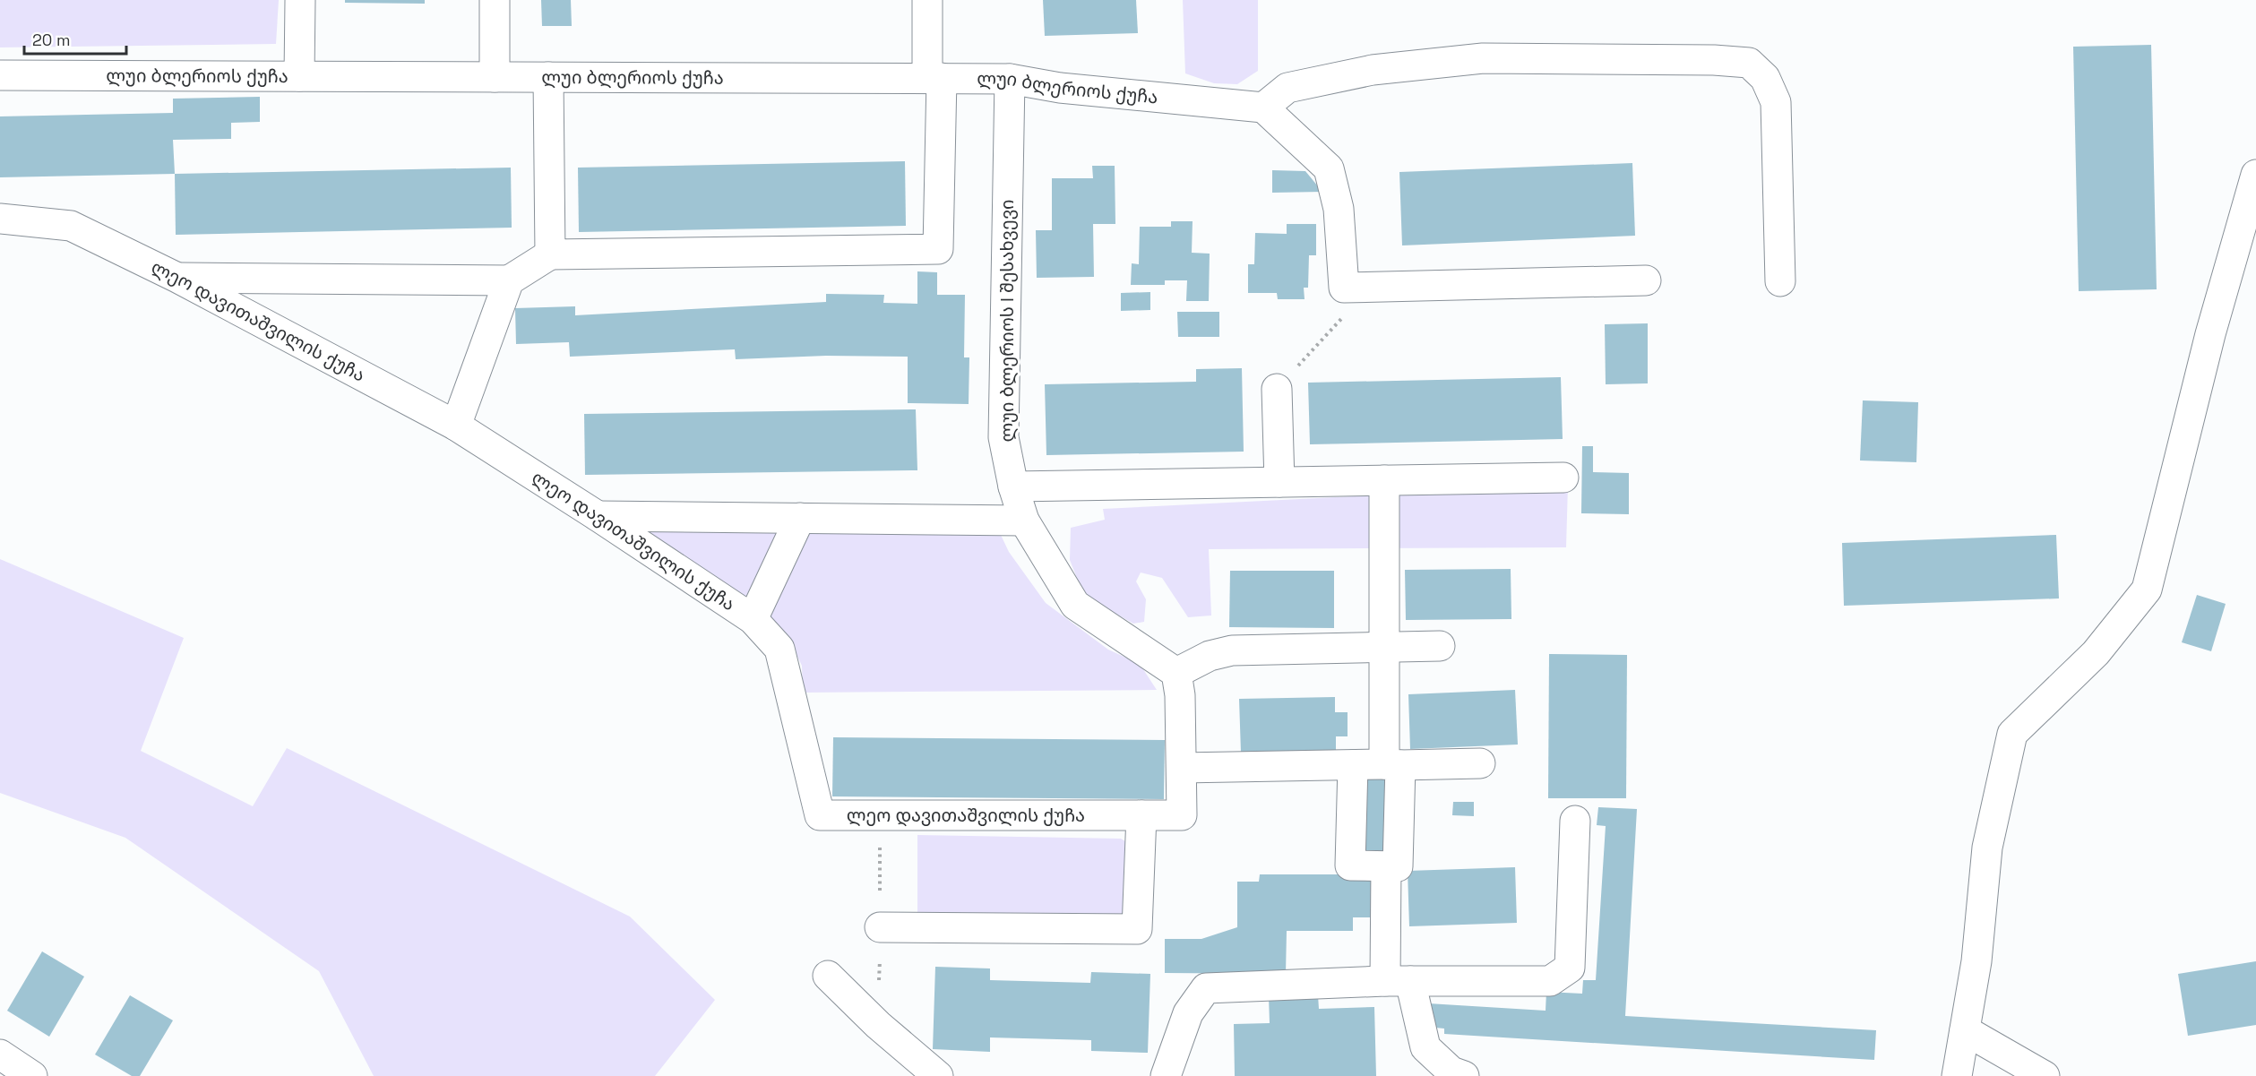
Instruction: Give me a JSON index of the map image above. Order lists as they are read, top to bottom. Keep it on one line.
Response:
{"streets":{"street":["ლუი ბლერიოს ქუჩა","ლეო დავითაშვილის ქუჩა","ლუი ბლერიოს I შესახვევი"]},"crossings":[["ლუი ბლერიოს ქუჩა","ლუი ბლერიოს I შესახვევი"]],"scale_bar":"20 m"}
